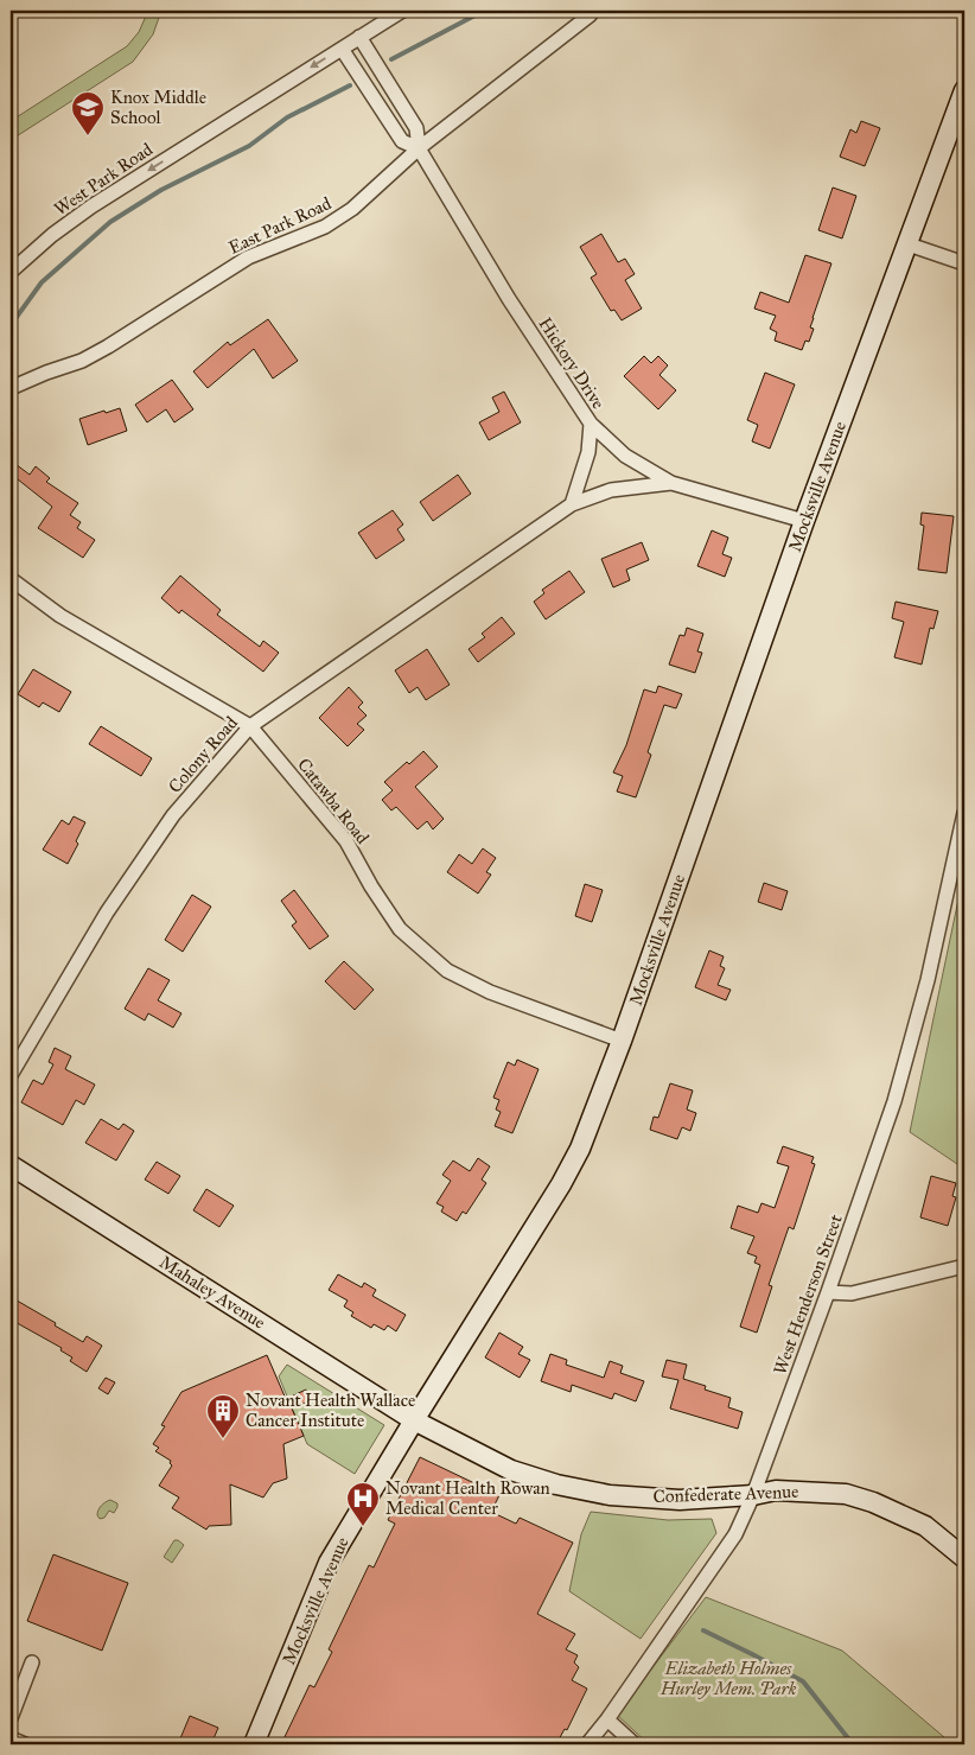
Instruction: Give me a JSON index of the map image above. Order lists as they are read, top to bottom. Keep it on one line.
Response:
{"streets":{"street":["West Park Road","East Park Road","Hickory Drive","Mocksville Avenue","Colony Road","Catawba Road","Mahaley Avenue","West Henderson Street","Confederate Avenue"]},"crossings":[["West Park Road","Hickory Drive"],["East Park Road","Hickory Drive"],["Hickory Drive","Mocksville Avenue"],["Hickory Drive","Colony Road"],["Mocksville Avenue","Catawba Road"],["Mocksville Avenue","Mahaley Avenue"],["Mocksville Avenue","Confederate Avenue"],["Colony Road","Catawba Road"],["Mahaley Avenue","Confederate Avenue"],["West Henderson Street","Confederate Avenue"]],"one_way":["West Park Road"],"parks":["Elizabeth Holmes Hurley Mem. Park"],"places":{"school or university":["Knox Middle School"],"building":["Novant Health Wallace Cancer Institute"],"hospital":["Novant Health Rowan Medical Center"]}}
